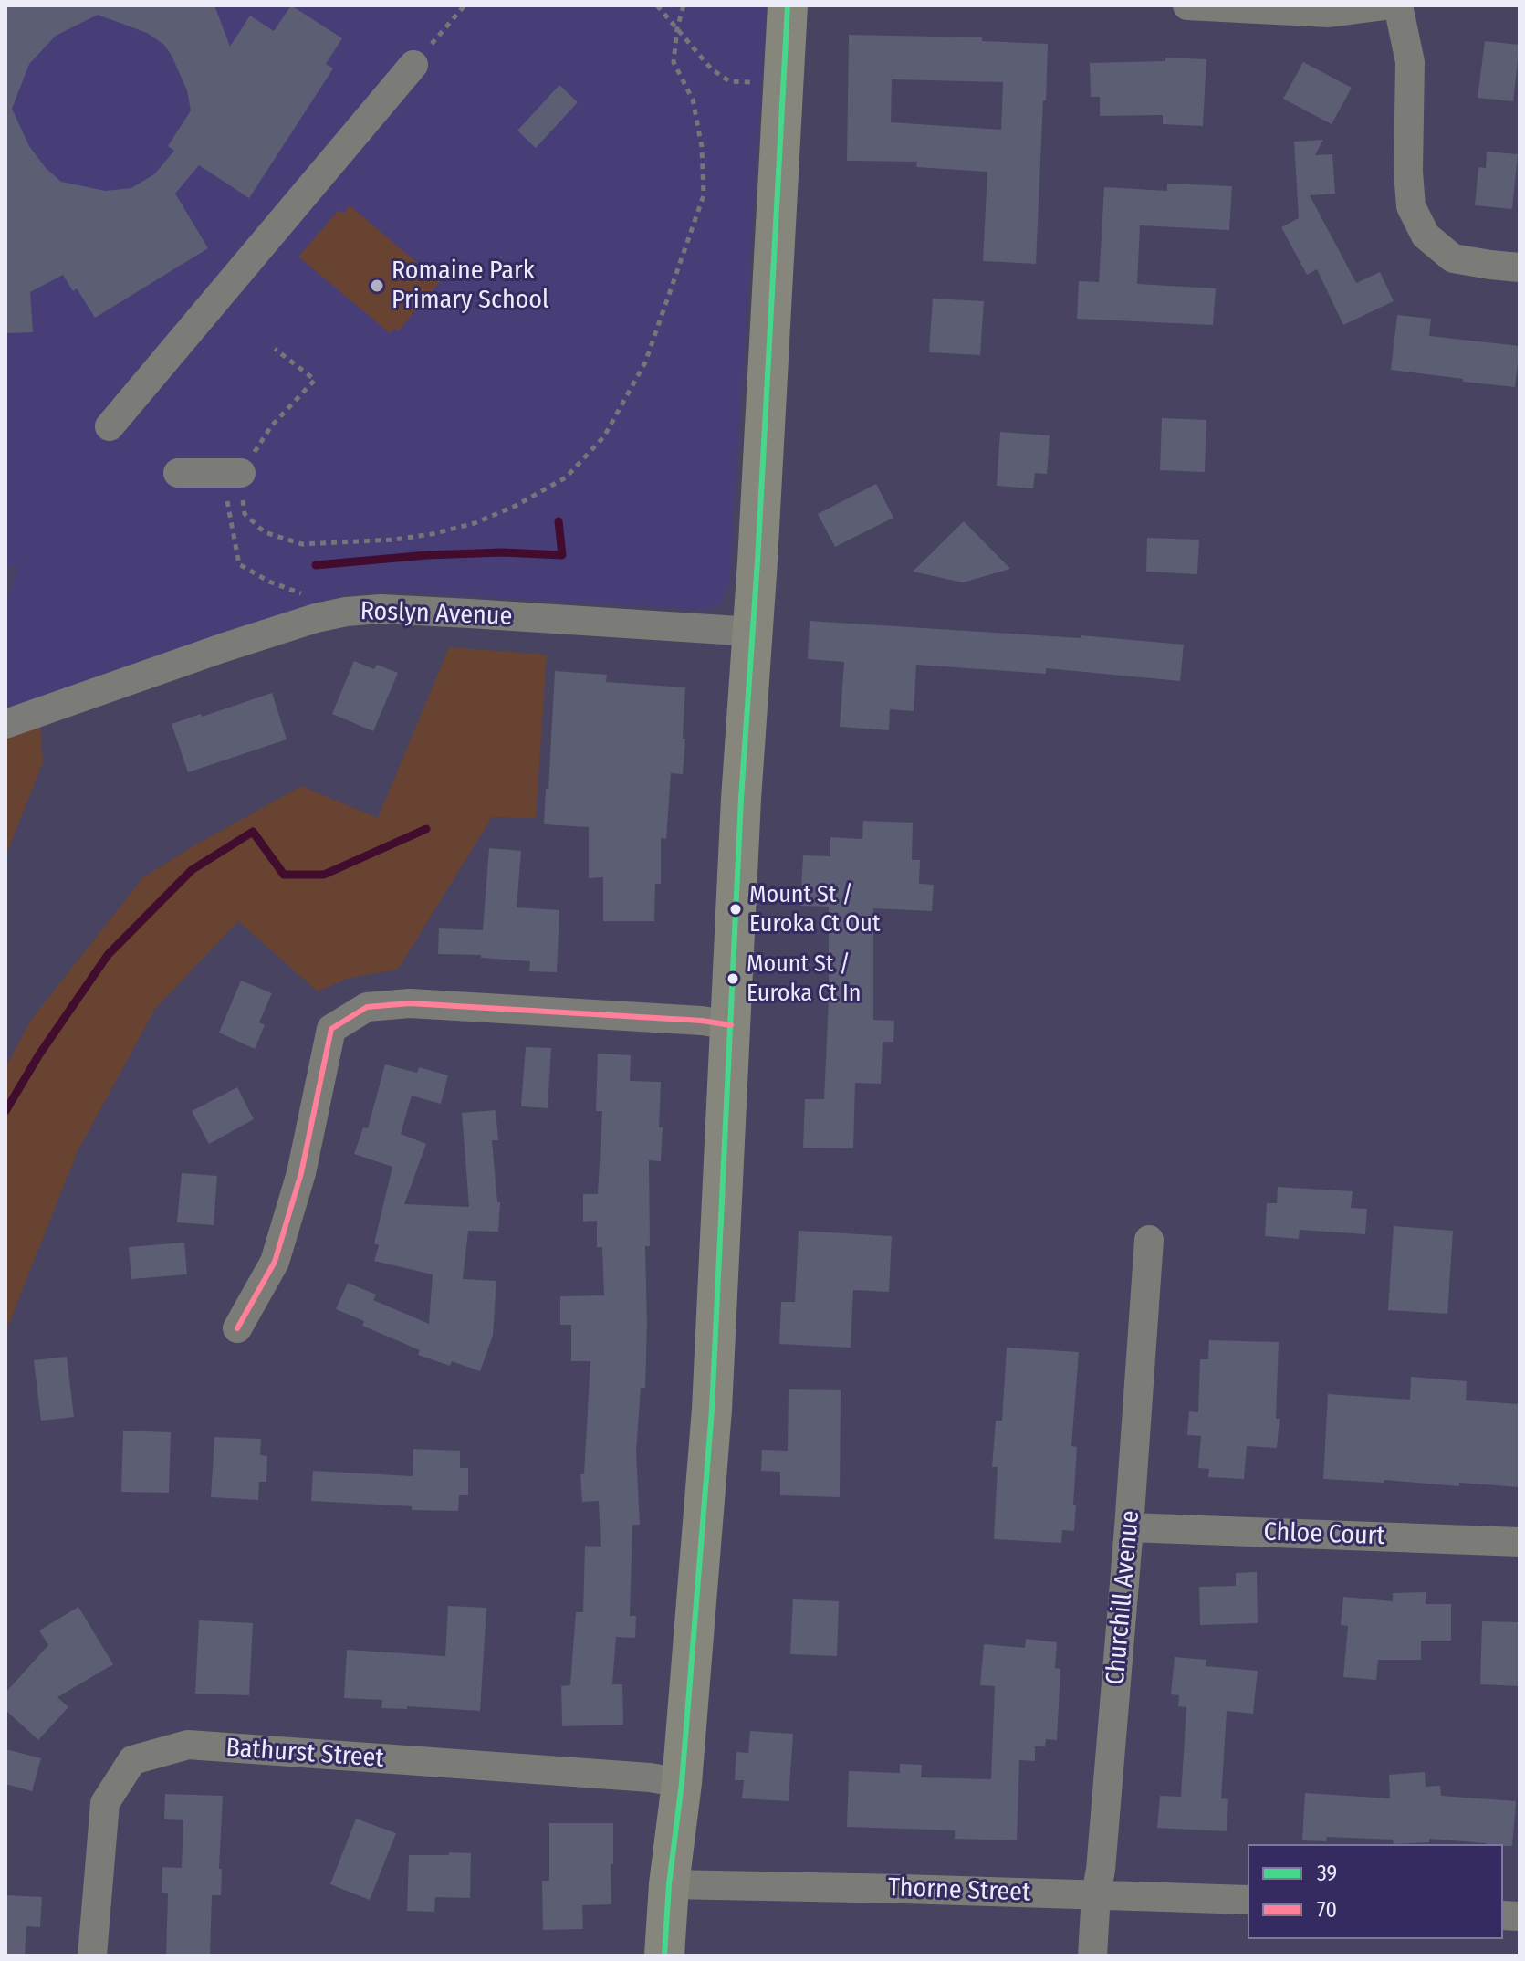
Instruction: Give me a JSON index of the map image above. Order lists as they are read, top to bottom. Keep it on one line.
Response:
{"streets":{"street":["Roslyn Avenue","Chloe Court","Churchill Avenue","Bathurst Street","Thorne Street"]},"crossings":[["Chloe Court","Churchill Avenue"],["Churchill Avenue","Thorne Street"]],"places":["Romaine Park Primary School","Mount St / Euroka Ct Out","Mount St / Euroka Ct In"],"lines":["transit line 39","transit line 70"],"legend":["39","70"]}
